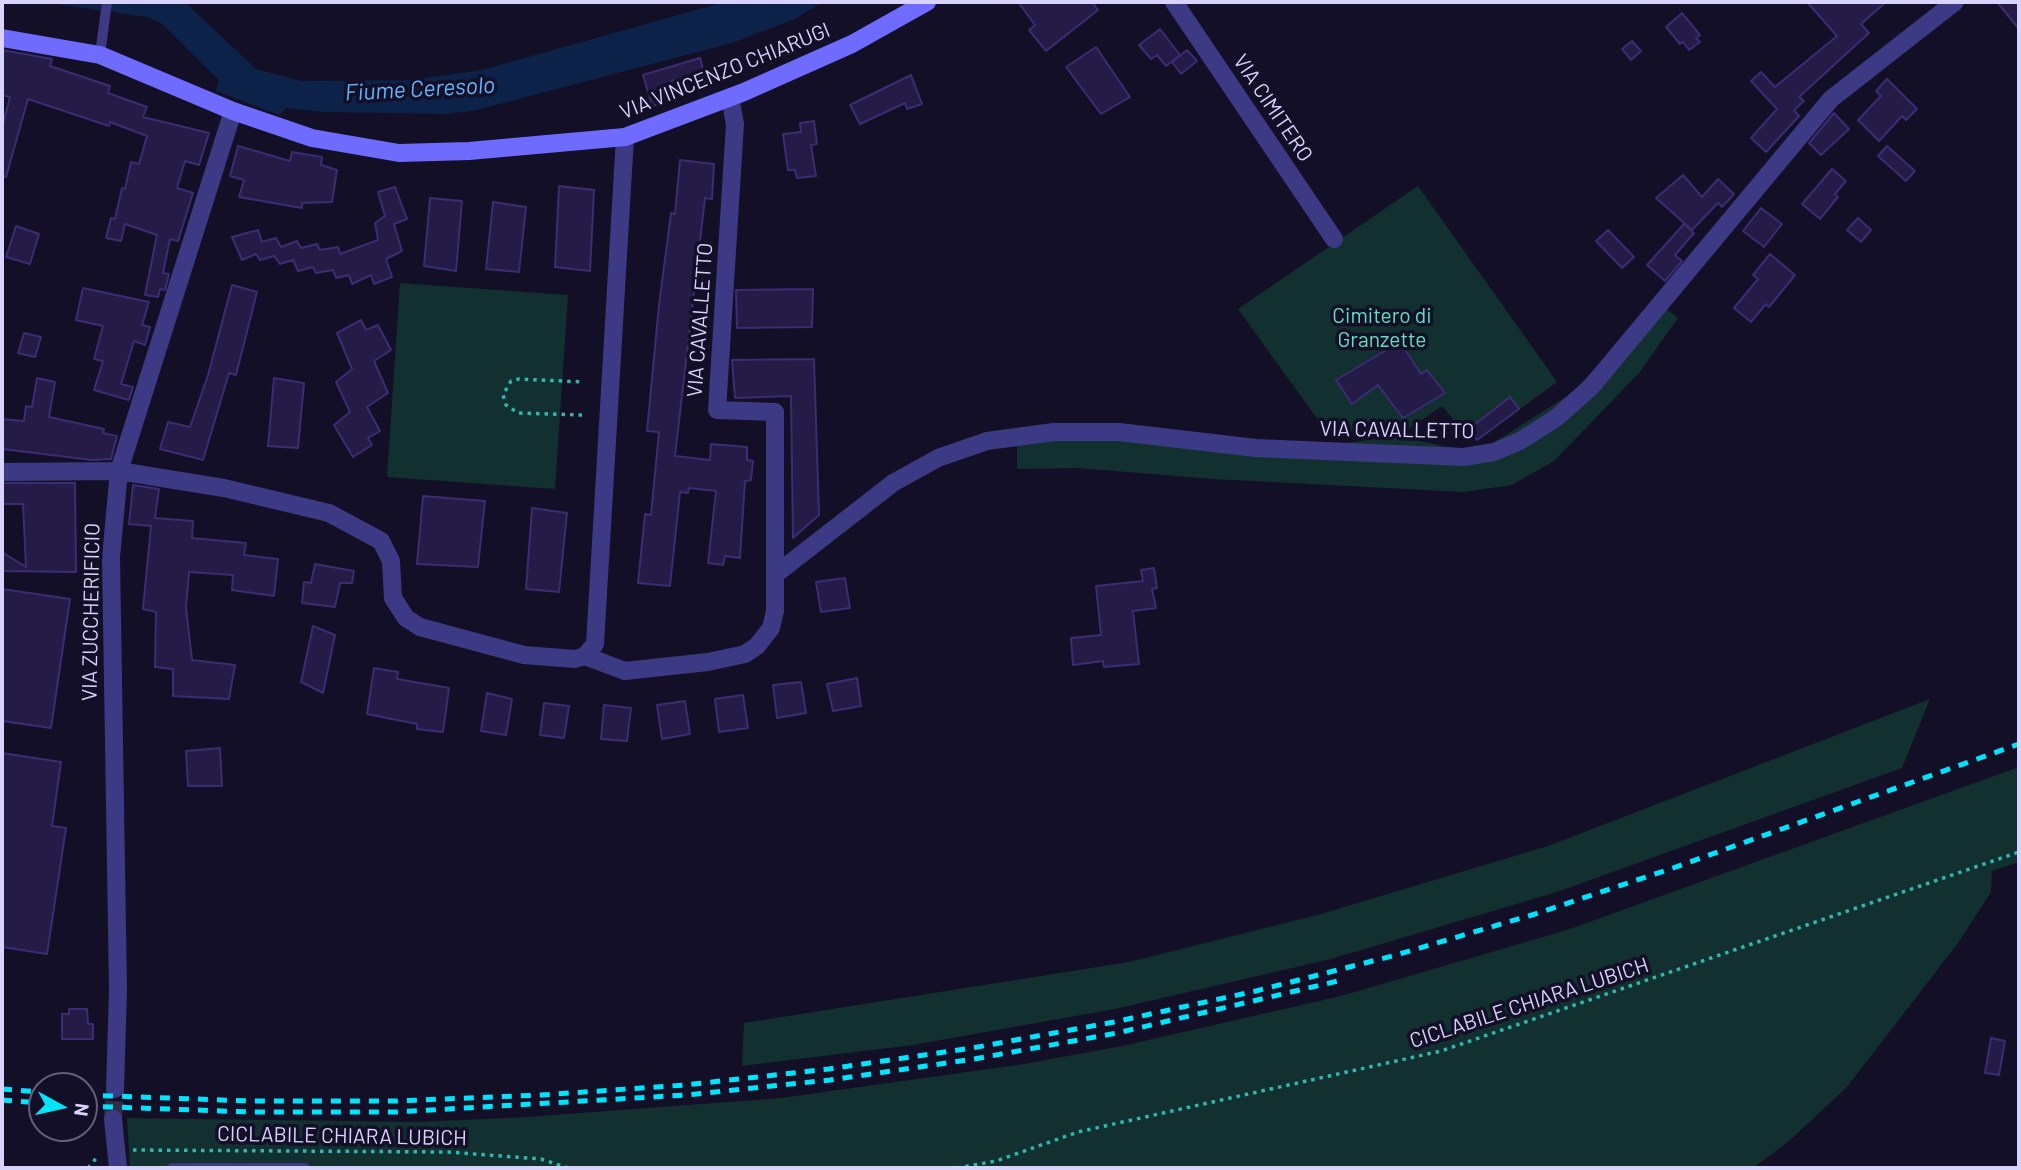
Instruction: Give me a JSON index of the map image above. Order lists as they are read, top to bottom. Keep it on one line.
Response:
{"streets":{"street":["VIA VINCENZO CHIARUGI","VIA CIMITERO","VIA CAVALLETTO","VIA ZUCCHERIFICIO"],"path":["CICLABILE CHIARA LUBICH"]},"crossings":[["VIA VINCENZO CHIARUGI","VIA CAVALLETTO"],["VIA VINCENZO CHIARUGI","VIA ZUCCHERIFICIO"]],"water":["Fiume Ceresolo"],"parks":["Cimitero di Granzette"],"north":"right"}
